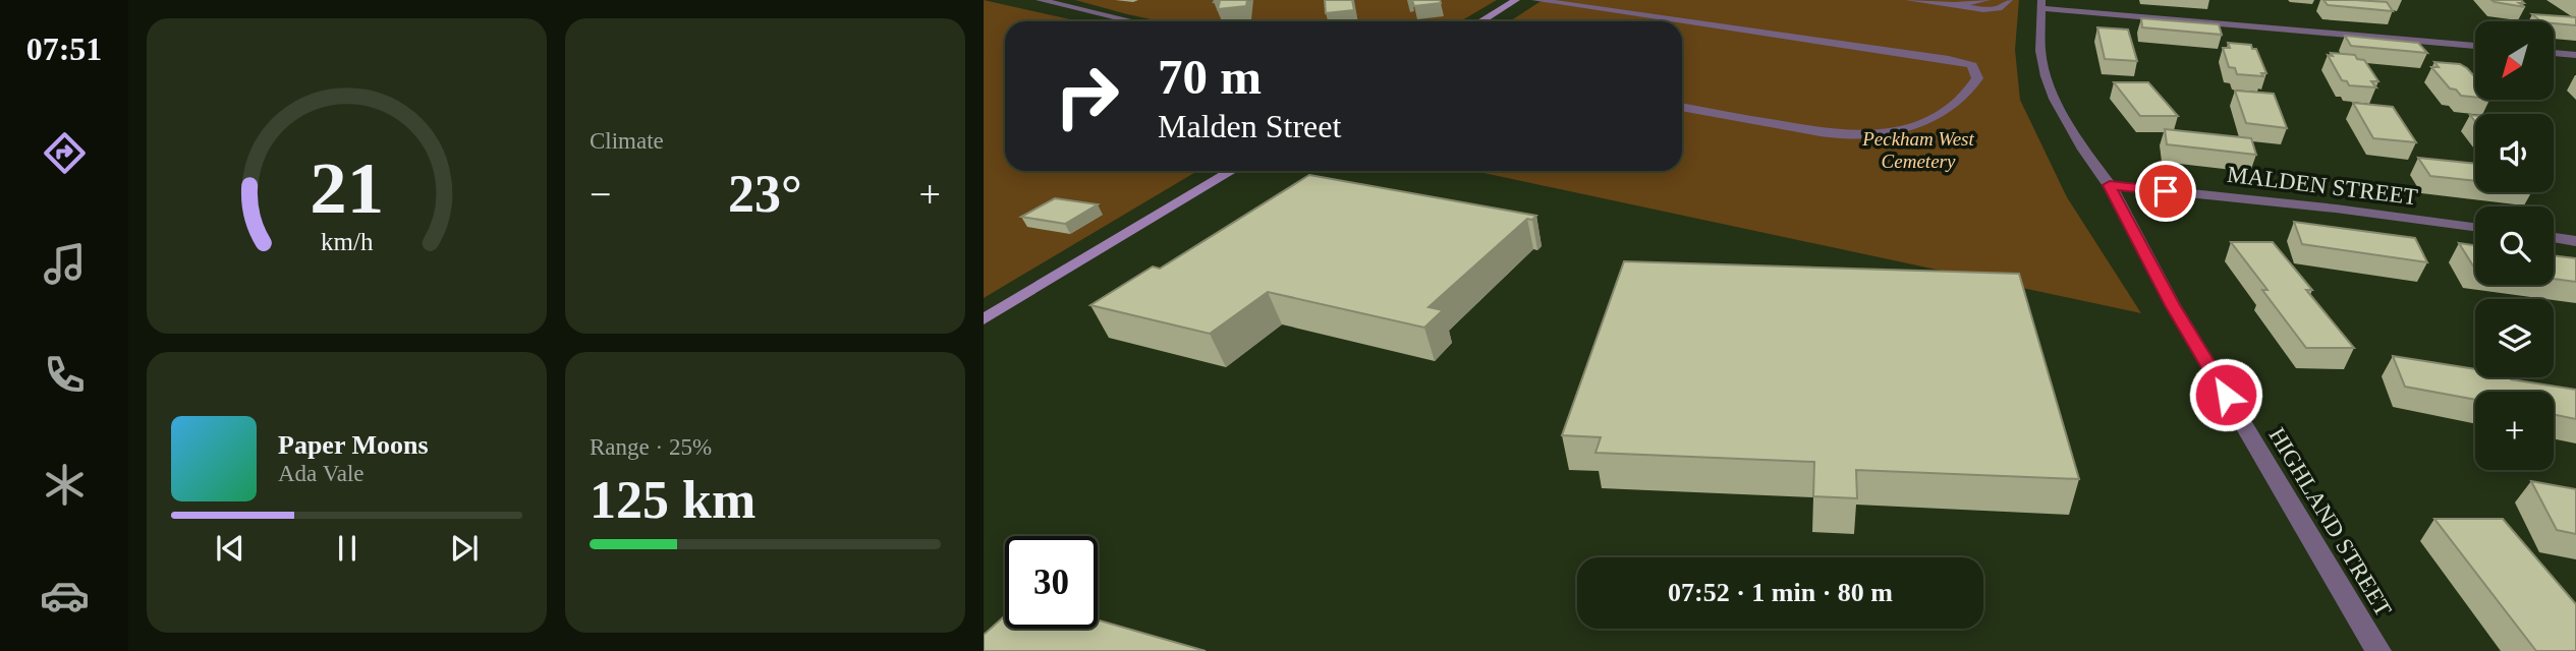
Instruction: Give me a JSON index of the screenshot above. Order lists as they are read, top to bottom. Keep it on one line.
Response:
{"streets":{"street":["MALDEN STREET","HIGHLAND STREET"]},"crossings":[["MALDEN STREET","HIGHLAND STREET"]],"parks":["Peckham West Cemetery"],"north":"bottom left","page":{"tabs":"07:51","tile":["Climate",["Range · 25%","125 km"]],"map_buttons":"+","turn":["70 m","Malden Street"],"heat":["−","23°","+"],"song":["Paper Moons","Ada Vale"],"limit":"30","trip":"07:52 · 1 min · 80 m","gauge":["21","km/h"]}}
